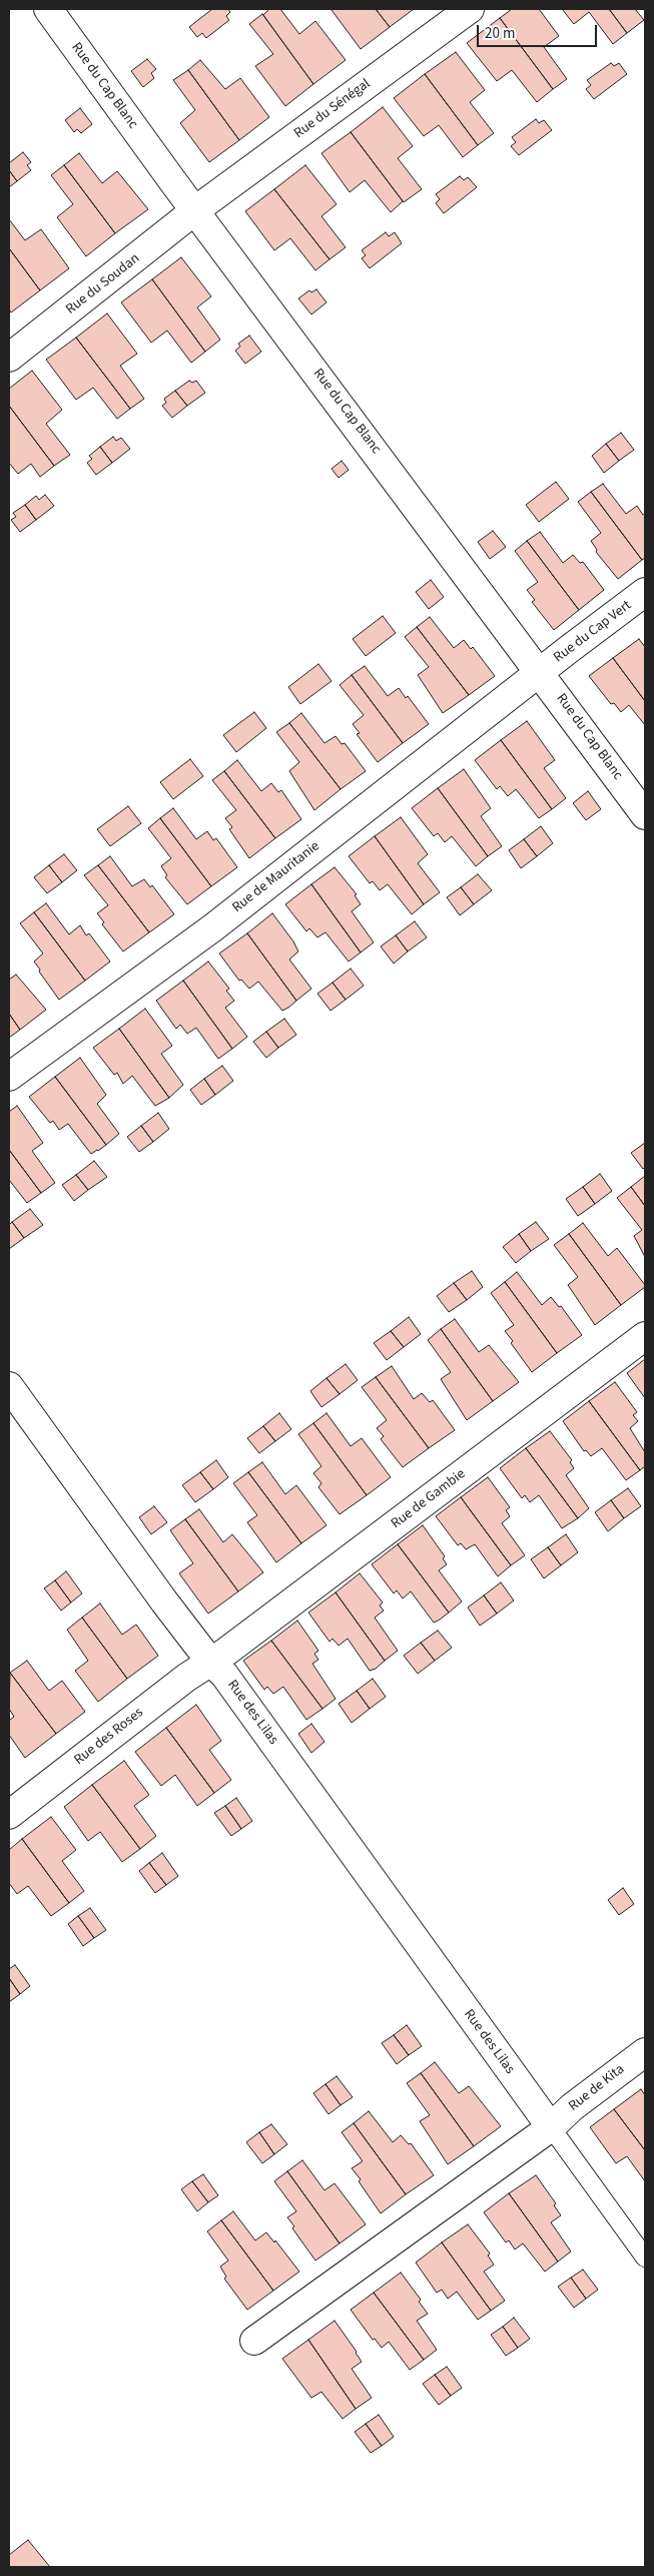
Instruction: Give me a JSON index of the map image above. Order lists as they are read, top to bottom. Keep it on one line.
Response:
{"streets":{"street":["Rue du Cap Blanc","Rue du Sénégal","Rue du Soudan","Rue du Cap Vert","Rue de Mauritanie","Rue de Gambie","Rue des Lilas","Rue des Roses","Rue de Kita"]},"crossings":[["Rue du Cap Blanc","Rue du Sénégal"],["Rue du Cap Blanc","Rue du Soudan"],["Rue du Cap Blanc","Rue du Cap Vert"],["Rue du Cap Blanc","Rue de Mauritanie"],["Rue du Sénégal","Rue du Soudan"],["Rue du Cap Vert","Rue de Mauritanie"],["Rue de Gambie","Rue des Lilas"],["Rue de Gambie","Rue des Roses"],["Rue des Lilas","Rue des Roses"],["Rue des Lilas","Rue de Kita"]],"scale_bar":"20 m"}
